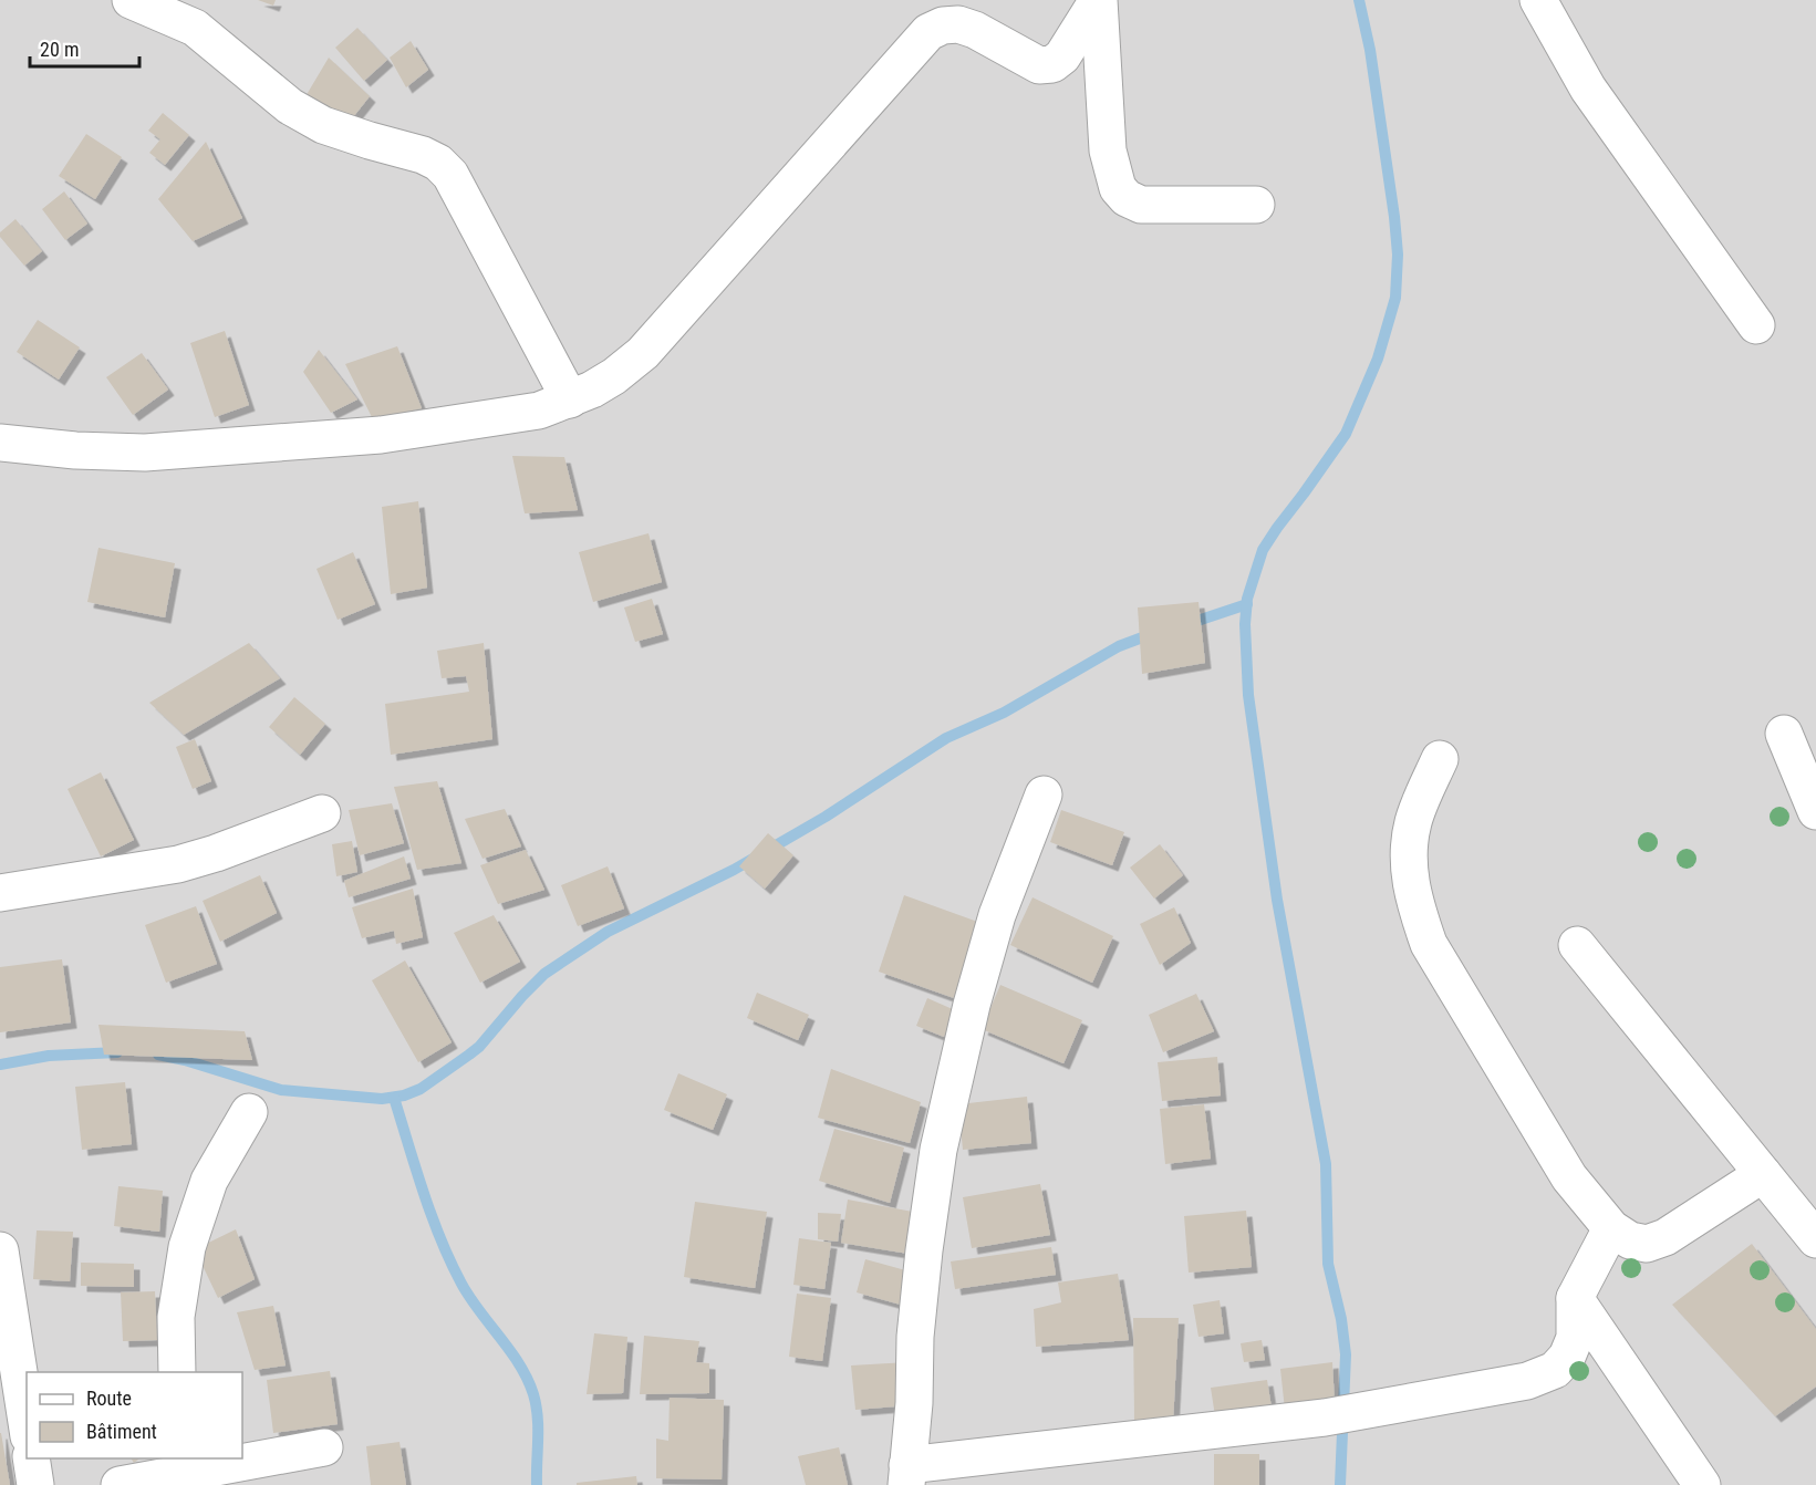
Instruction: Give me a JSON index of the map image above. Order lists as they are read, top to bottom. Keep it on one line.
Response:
{"legend":["Route","Bâtiment"],"scale_bar":"20 m"}
